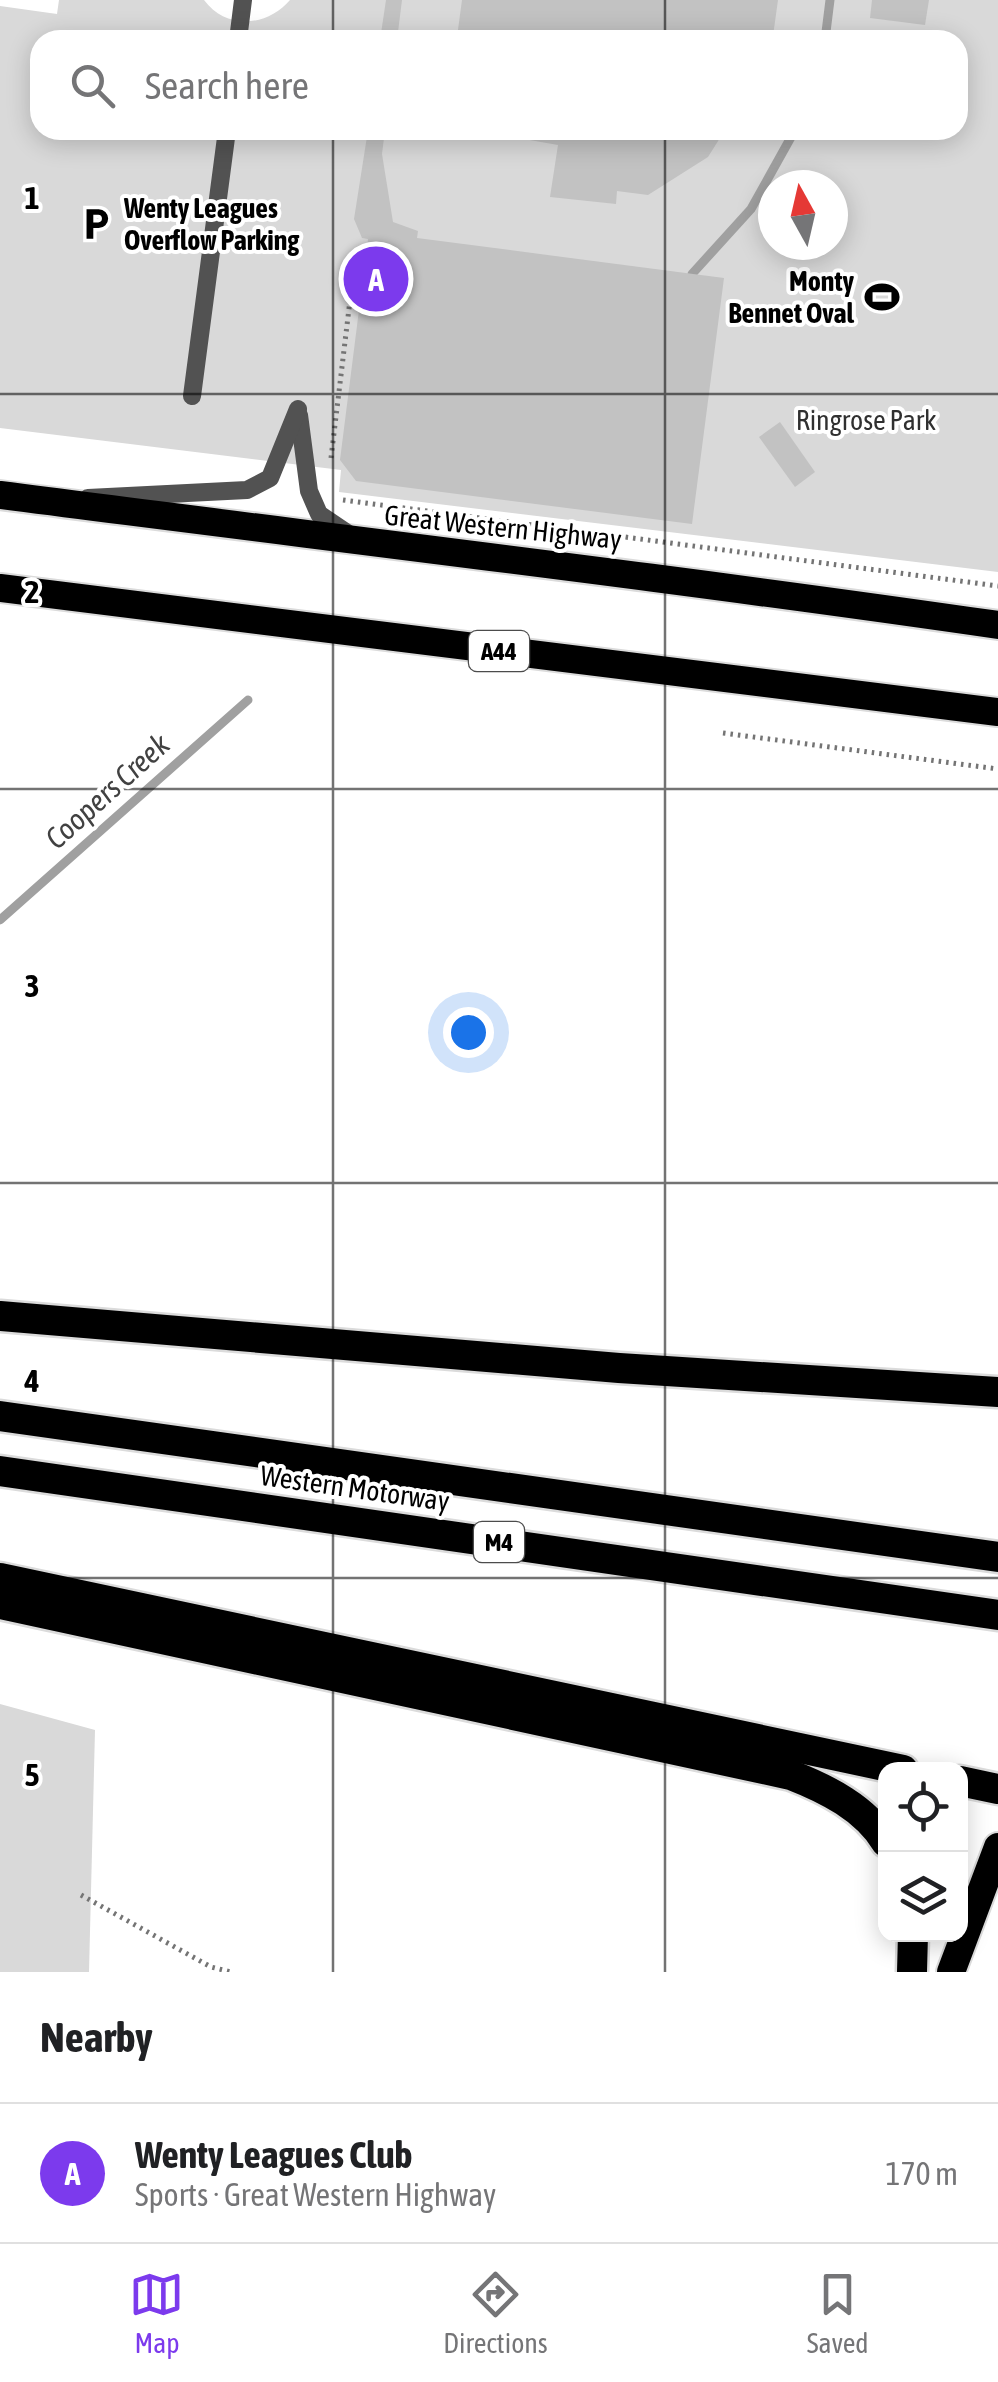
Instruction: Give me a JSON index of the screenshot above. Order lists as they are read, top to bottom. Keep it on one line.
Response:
{"streets":{"highway":["Great Western Highway","A44","Western Motorway","M4"]},"water":["Coopers Creek"],"parks":["Ringrose Park"],"places":{"parking":["Wenty Leagues Overflow Parking"],"sports":["Monty Bennet Oval"]},"north":"top","page":{"search":"Search here","pins":"A","heading":"Nearby","list":[{"mark":"A","name":"Wenty Leagues Club","note":"Sports · Great Western Highway","value":"170 m"}],"nav":["Map","Directions","Saved"]},"grid":{"rows":["1","2","3","4","5"]}}
